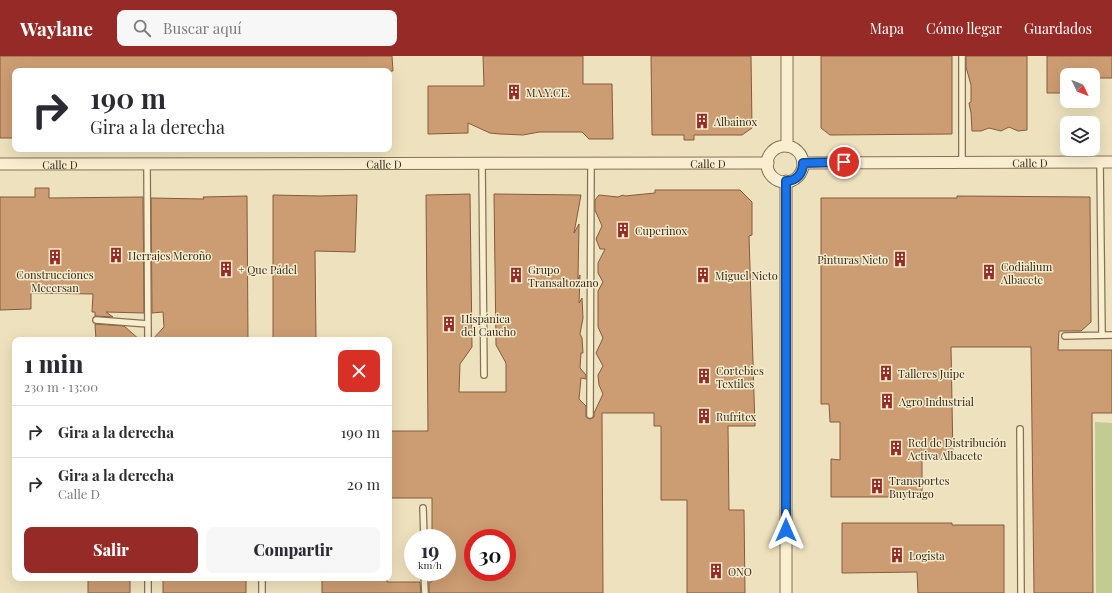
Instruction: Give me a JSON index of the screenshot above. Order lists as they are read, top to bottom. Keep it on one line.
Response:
{"streets":{"street":["Calle D"]},"places":{"building":["MA.Y.CE.","Albainox","Cuperinox","Herrajes Meroño","Construcciones Mecersan","Pinturas Nieto","+ Que Pádel","Codialium Albacete","Grupo Transaltozano","Miguel Nieto","Hispánica del Caucho","Talleres Juipe","Cortebies Textiles","Agro Industrial","Rufritex","Red de Distribución Activa Albacete","Transportes Buytrago","Logista","ONO"]},"north":"bottom right","page":{"header":"Waylane","search":"Buscar aquí","nav":["Mapa","Cómo llegar","Guardados"],"turn":["190 m","Gira a la derecha"],"heading":["1 min","230 m · 13:00"],"list":[{"name":"Gira a la derecha","value":"190 m"},{"name":"Gira a la derecha","note":"Calle D","value":"20 m"}],"buttons":["Salir","Compartir"],"speed":"19 km/h","limit":"30"}}
